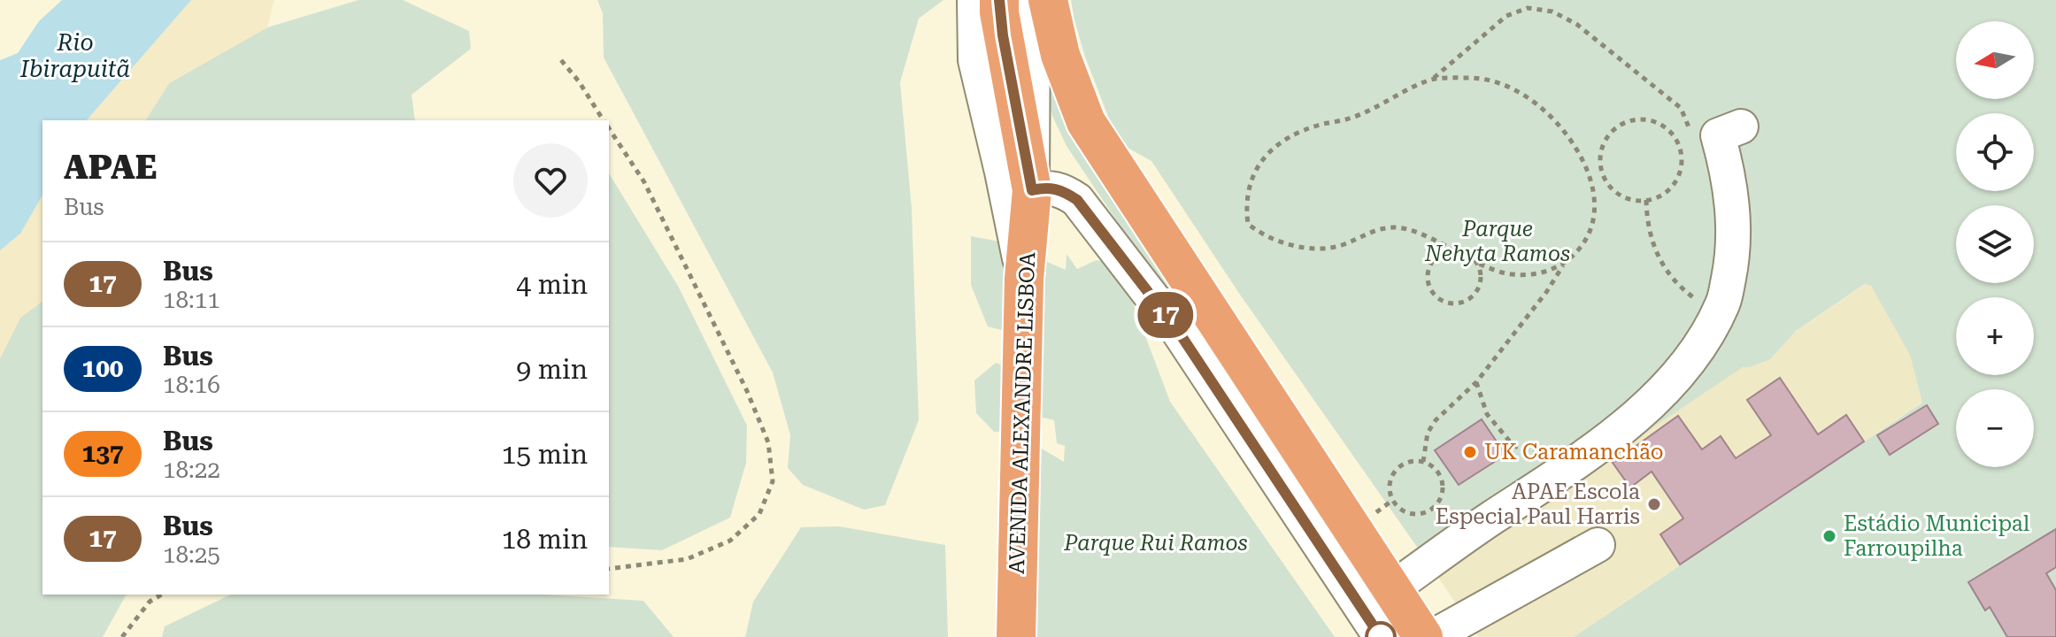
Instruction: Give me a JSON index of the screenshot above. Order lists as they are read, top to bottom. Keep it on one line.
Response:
{"streets":{"main road":["AVENIDA ALEXANDRE LISBOA"]},"water":["Rio Ibirapuitã"],"parks":["Parque Nehyta Ramos","Parque Rui Ramos"],"places":["UK Caramanchão","APAE Escola Especial Paul Harris","Estádio Municipal Farroupilha"],"lines":["bus line 17"],"north":"left","page":{"on_map":"17","map_buttons":["+","−"],"heading":["APAE","Bus"],"list":[{"mark":"17","name":"Bus","note":"18:11","value":"4 min"},{"mark":"100","name":"Bus","note":"18:16","value":"9 min"},{"mark":"137","name":"Bus","note":"18:22","value":"15 min"},{"mark":"17","name":"Bus","note":"18:25","value":"18 min"}]}}
